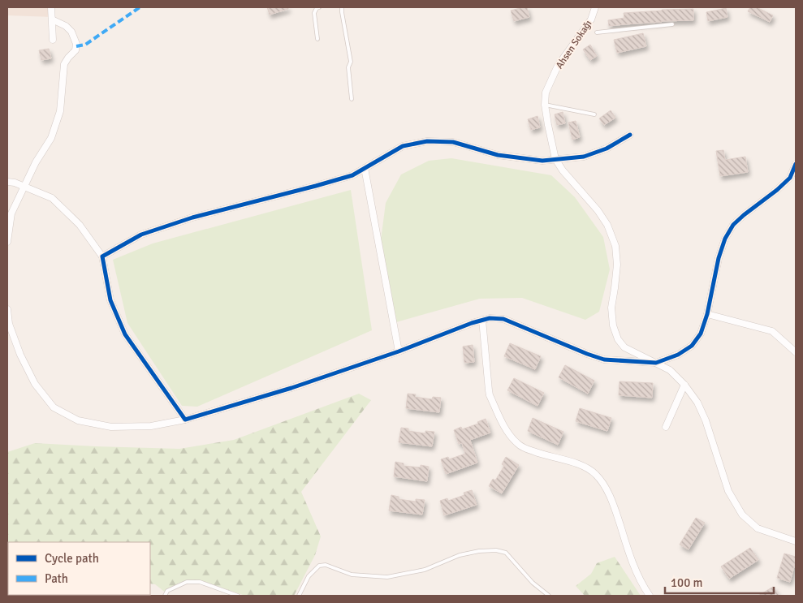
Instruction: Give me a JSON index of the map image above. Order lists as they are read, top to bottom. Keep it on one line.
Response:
{"streets":{"street":["Ahsen Sokağı"]},"legend":["Cycle path","Path"],"scale_bar":"100 m"}
